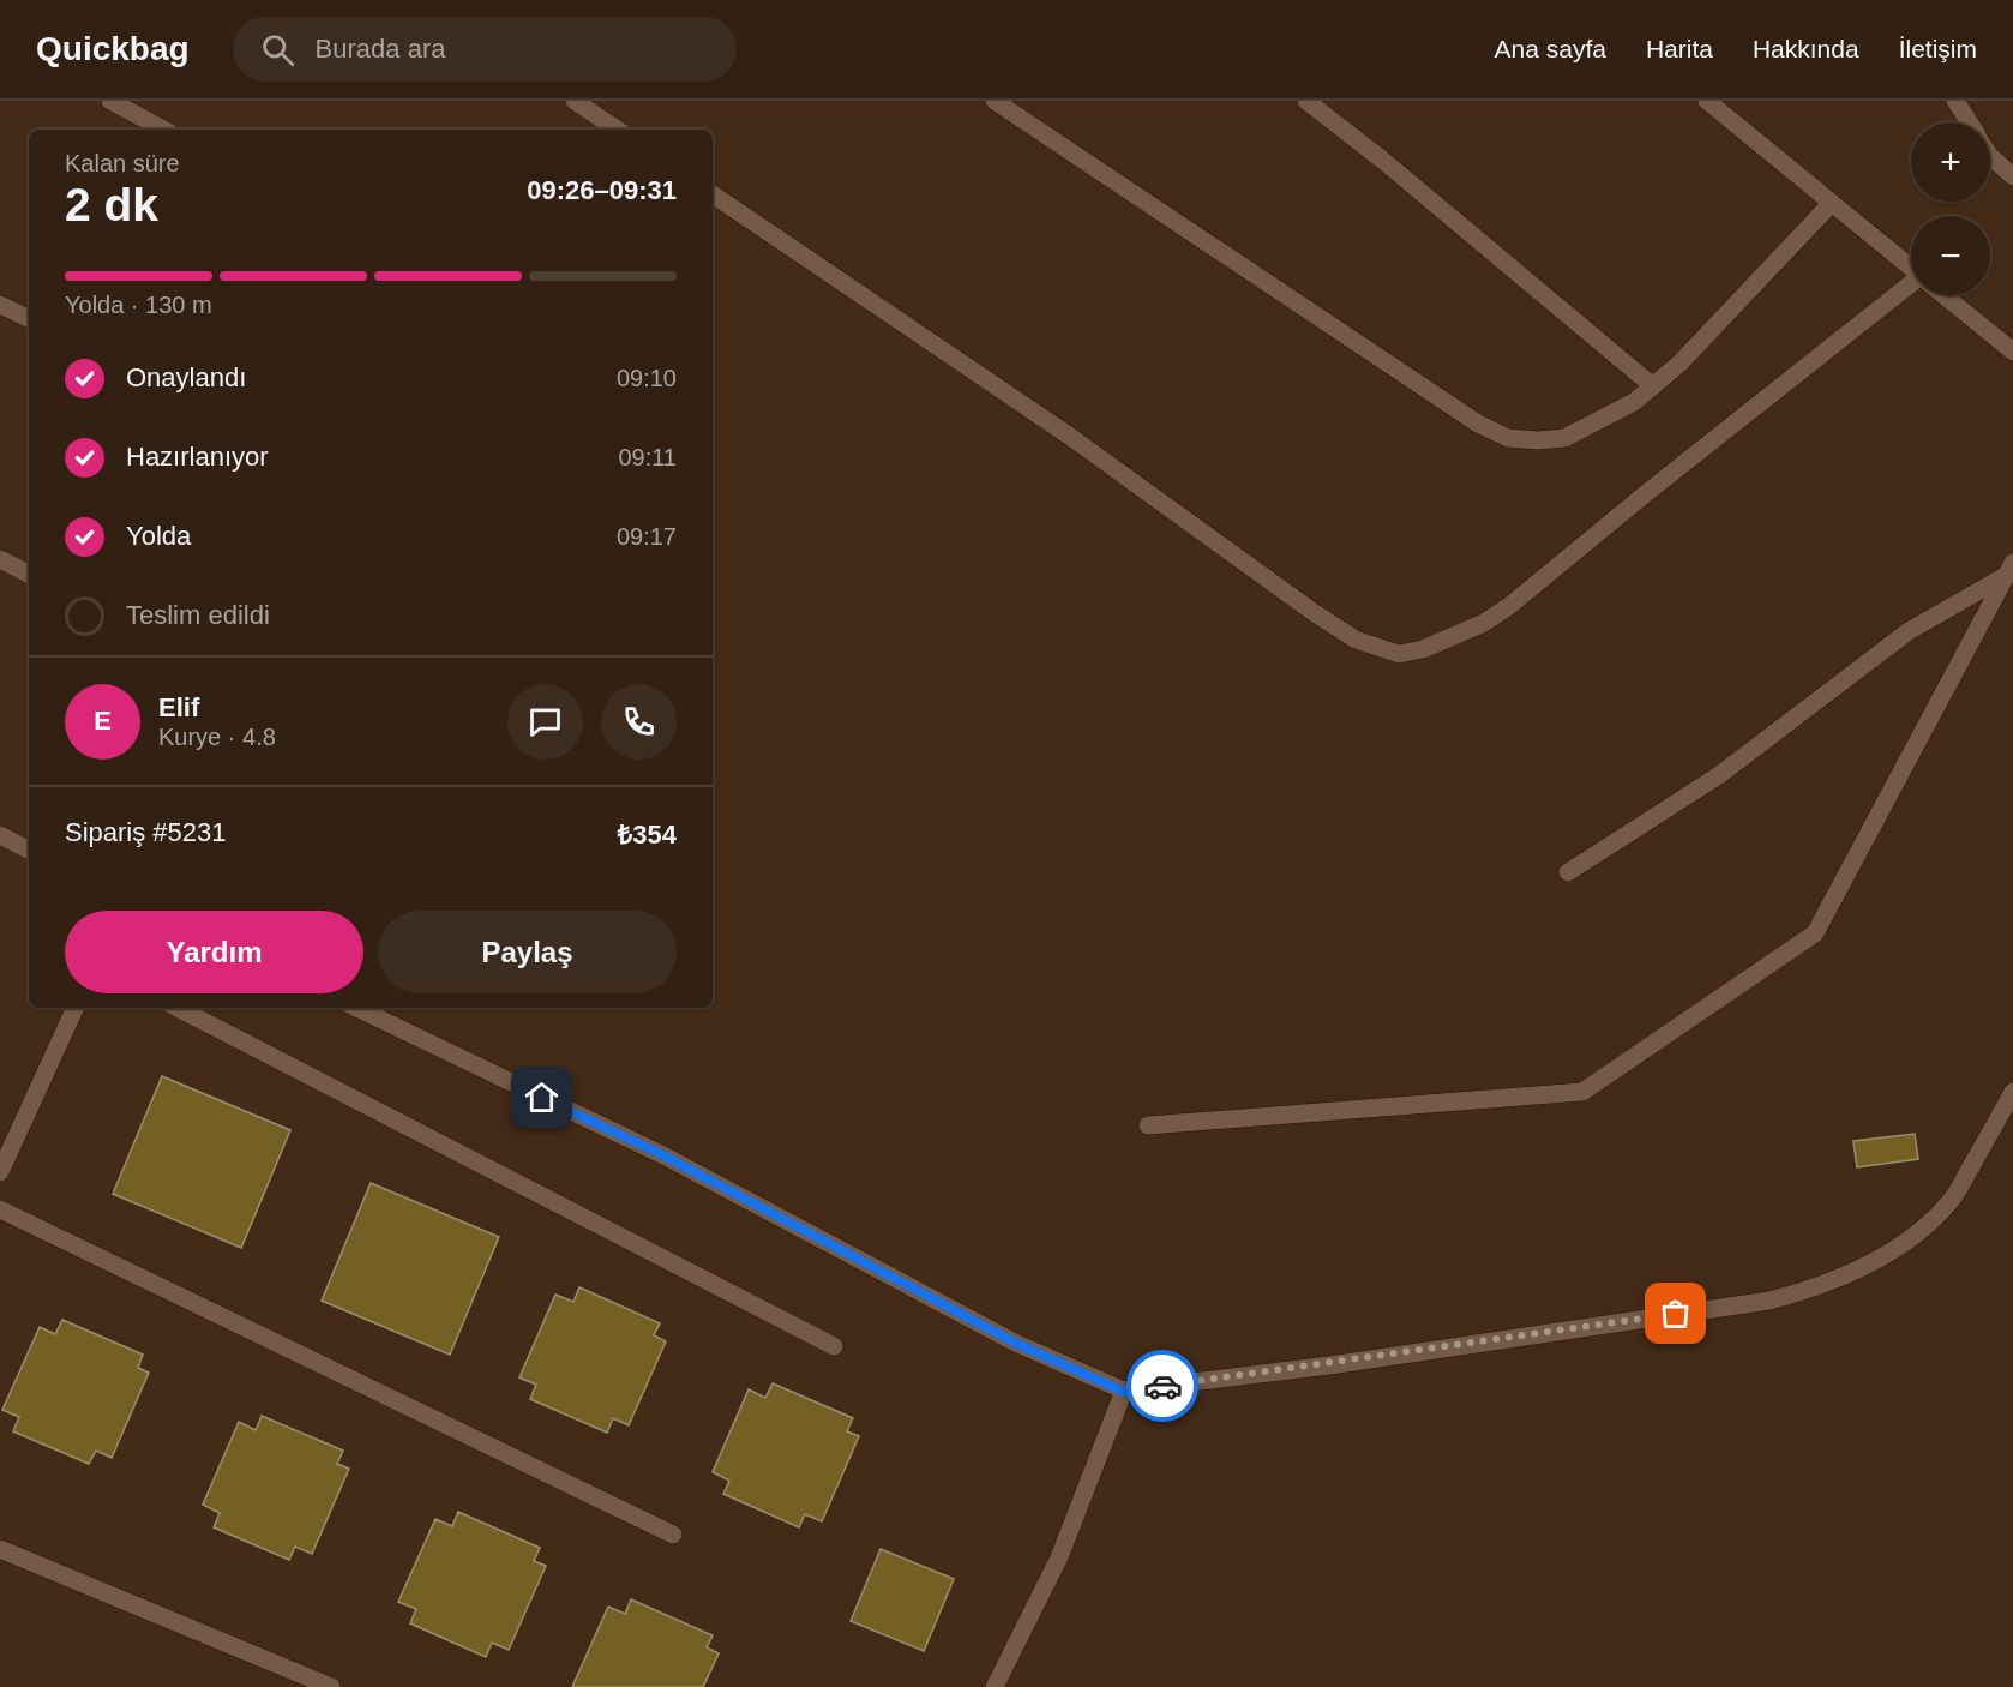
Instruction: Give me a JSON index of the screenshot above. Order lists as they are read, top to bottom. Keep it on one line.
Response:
{"page":{"header":"Quickbag","search":"Burada ara","nav":["Ana sayfa","Harita","Hakkında","İletişim"],"map_buttons":["+","−"],"heading":["2 dk","Kalan süre","09:26–09:31"],"panel":["Elif","Kurye · 4.8","Sipariş #5231","₺354"],"bar":"Yolda · 130 m","list":[["Onaylandı","09:10"],["Hazırlanıyor","09:11"],["Yolda","09:17"],"Teslim edildi"],"round":"E","buttons":["Yardım","Paylaş"]}}
